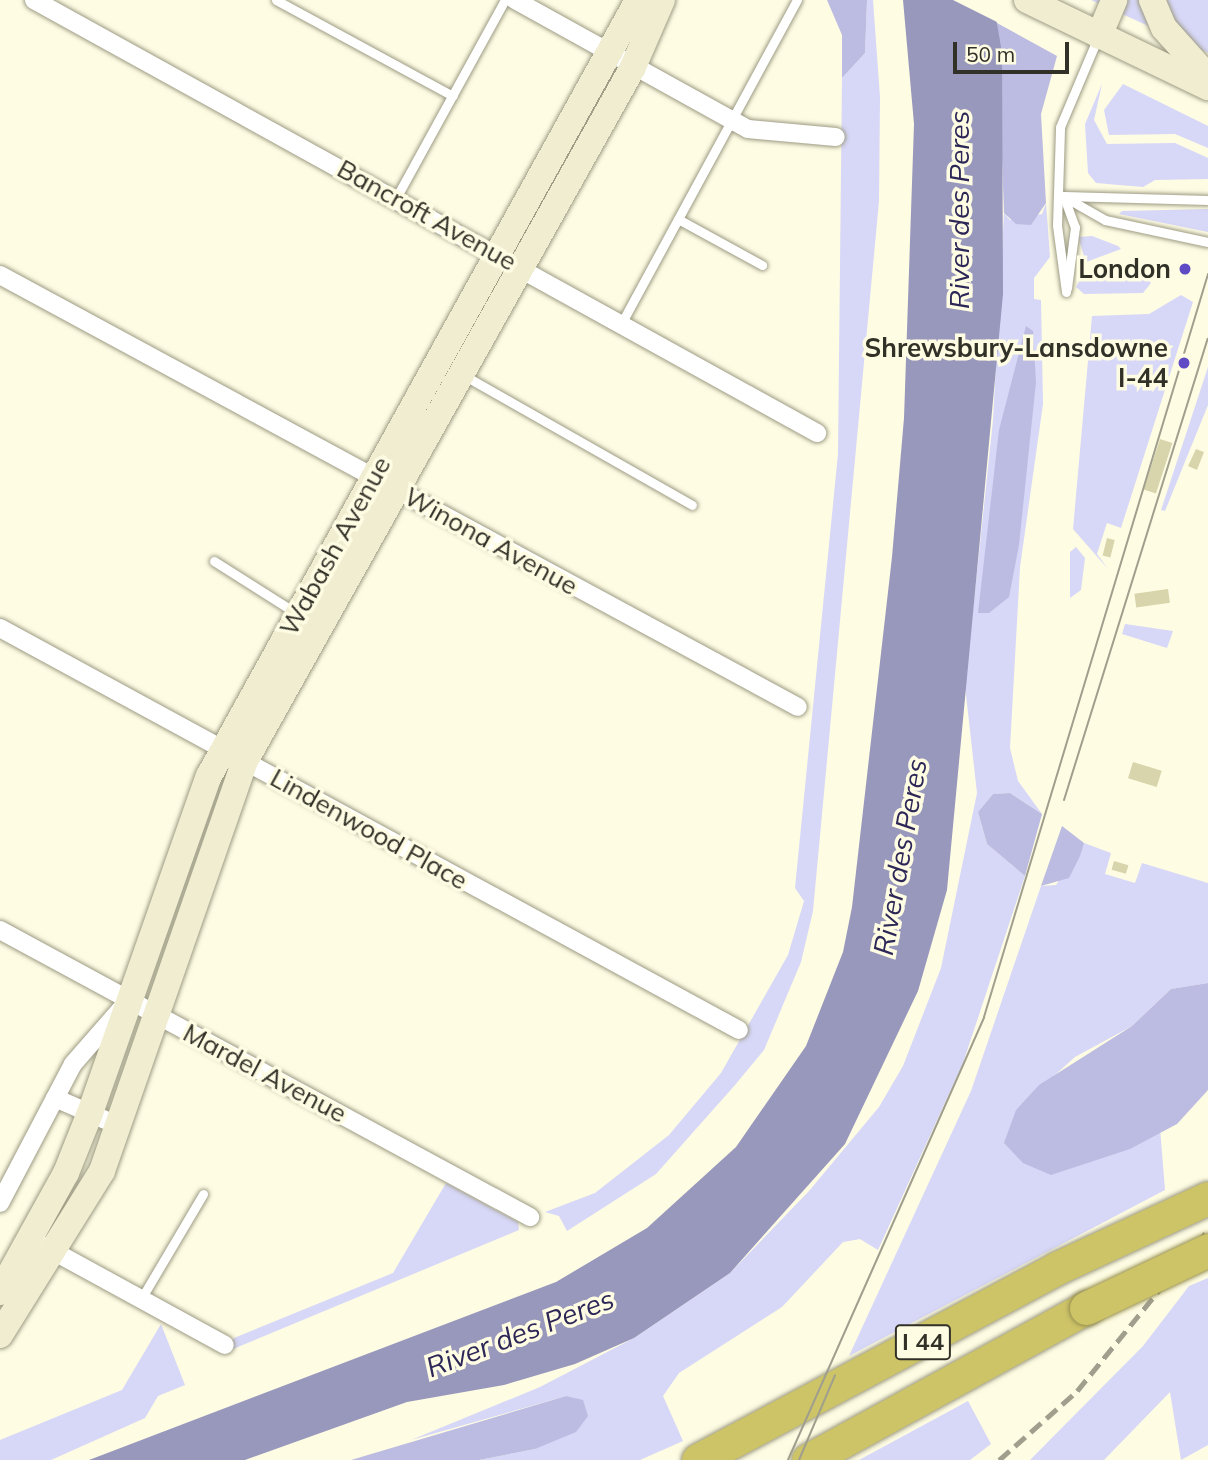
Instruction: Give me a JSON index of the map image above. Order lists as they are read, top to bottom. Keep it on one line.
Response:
{"streets":{"highway":["I 44"],"main road":["Wabash Avenue"],"street":["Bancroft Avenue","Winona Avenue","Lindenwood Place","Mardel Avenue"]},"crossings":[["Bancroft Avenue","Wabash Avenue"],["Winona Avenue","Wabash Avenue"],["Wabash Avenue","Lindenwood Place"],["Wabash Avenue","Mardel Avenue"]],"water":["River des Peres"],"places":["London","Shrewsbury-Lansdowne I-44"],"scale_bar":"50 m"}
